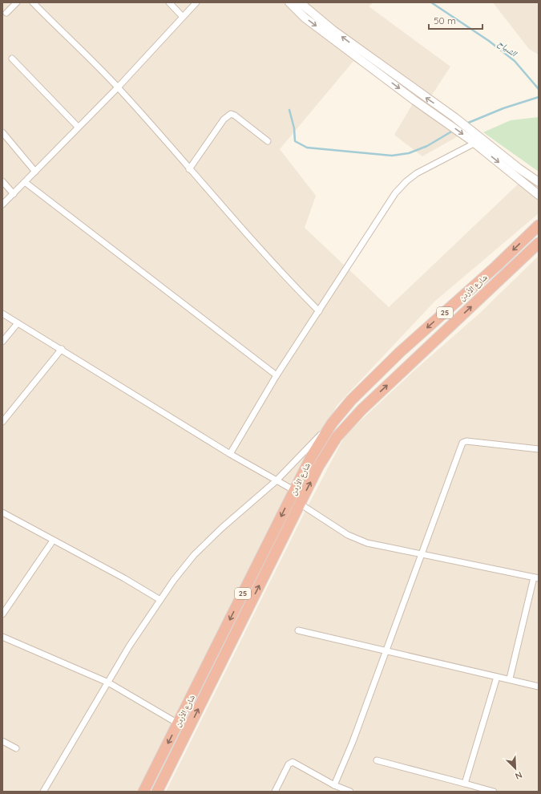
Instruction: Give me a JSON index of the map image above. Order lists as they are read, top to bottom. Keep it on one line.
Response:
{"streets":{"highway":["شارع الأردن","25"]},"water":["الشياح"],"scale_bar":"50 m","north":"bottom right"}
